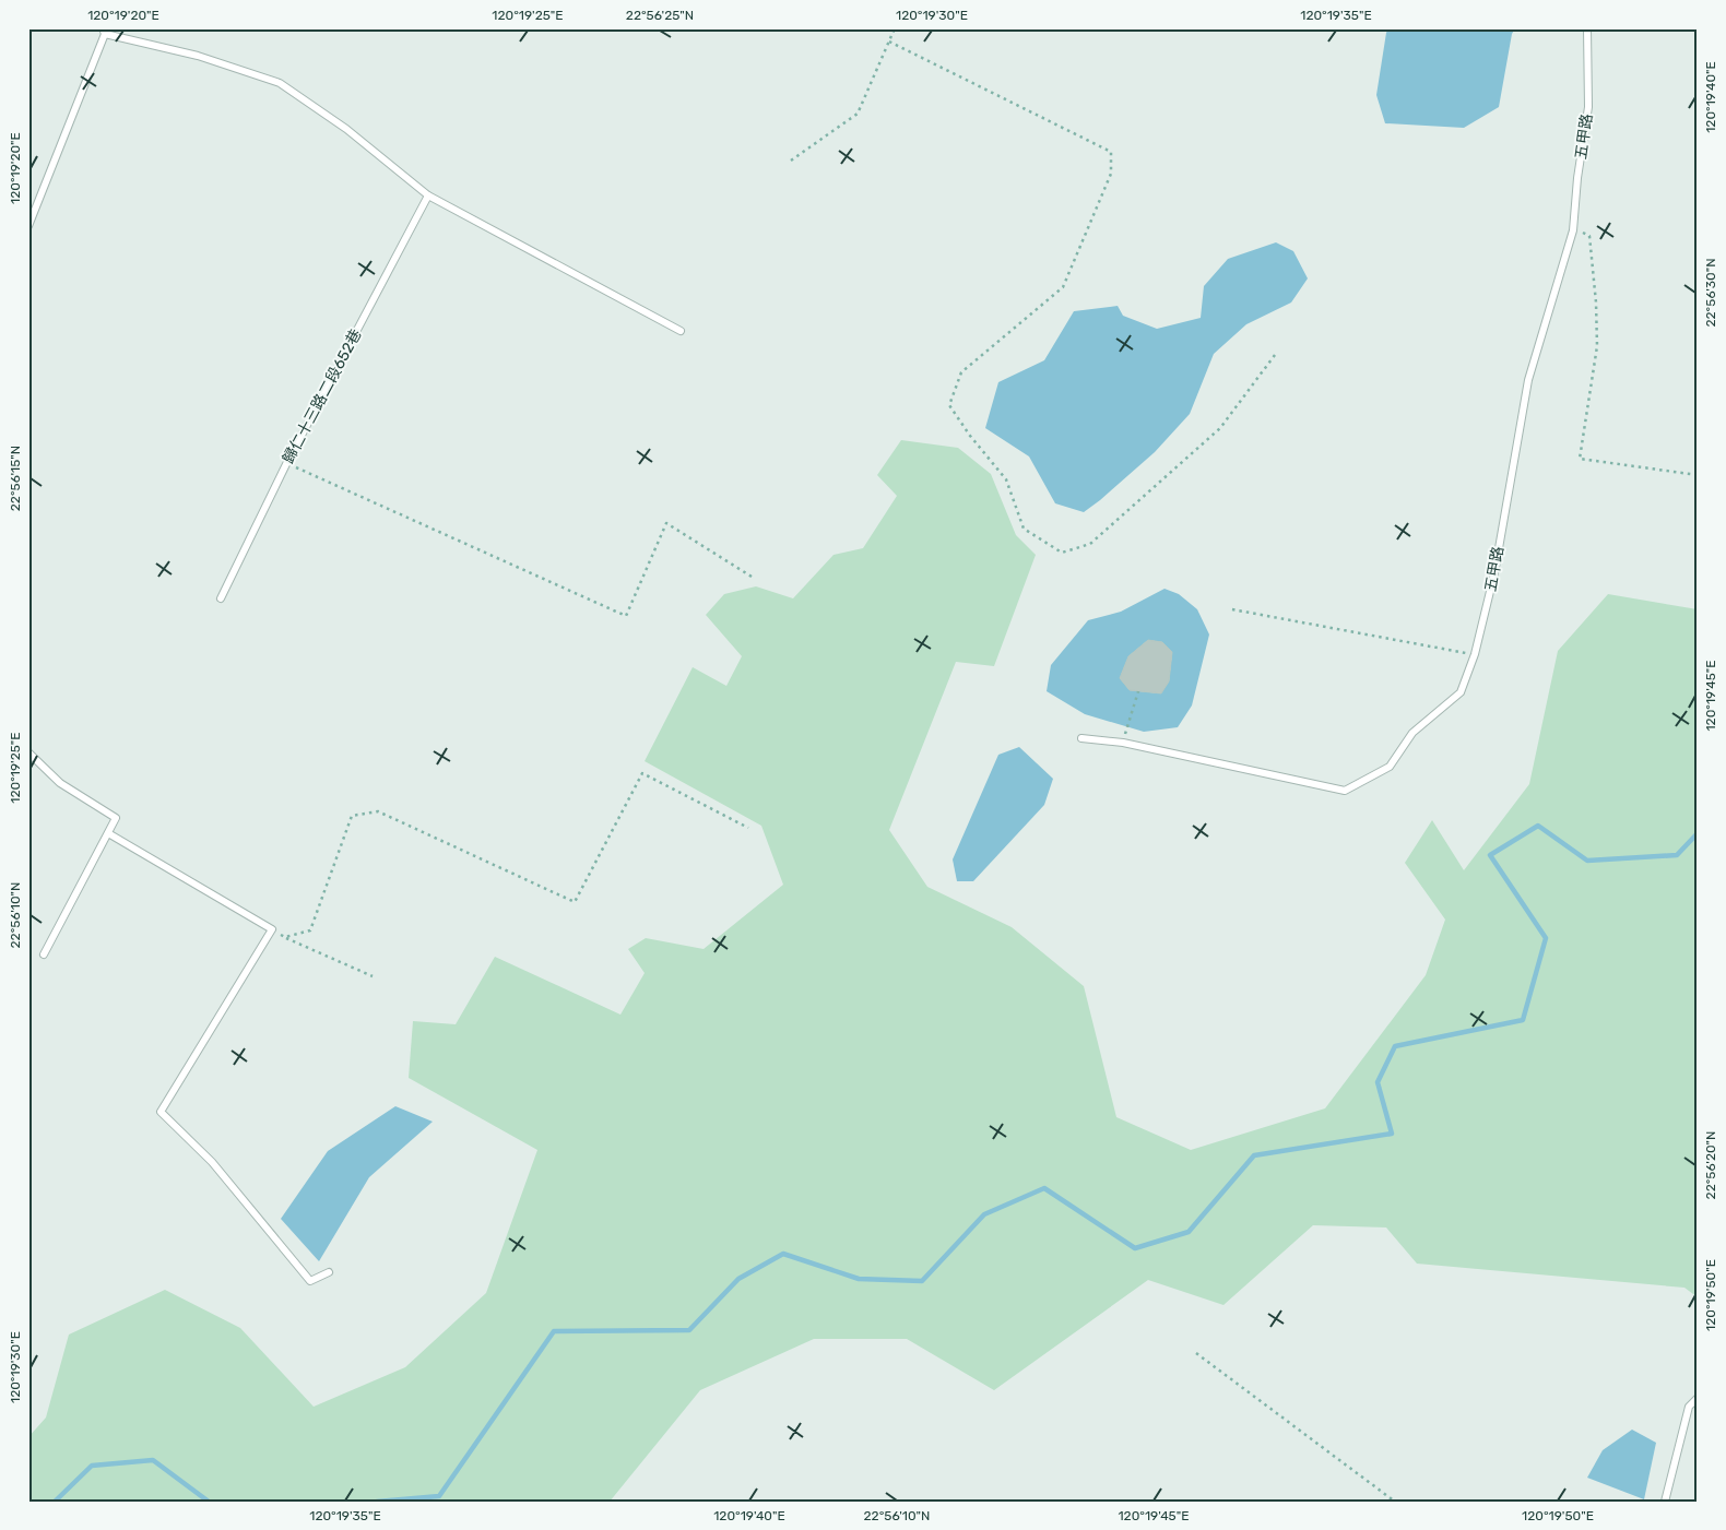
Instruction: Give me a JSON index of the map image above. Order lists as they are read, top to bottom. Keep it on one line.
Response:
{"streets":{"lane":["五甲路","歸仁十三路二段652巷"]},"coordinates":["120°19'20\"E","120°19'25\"E","22°56'25\"N","120°19'30\"E","120°19'35\"E","120°19'40\"E","22°56'30\"N","22°56'15\"N","120°19'45\"E","22°56'10\"N","22°56'20\"N","120°19'50\"E"]}
